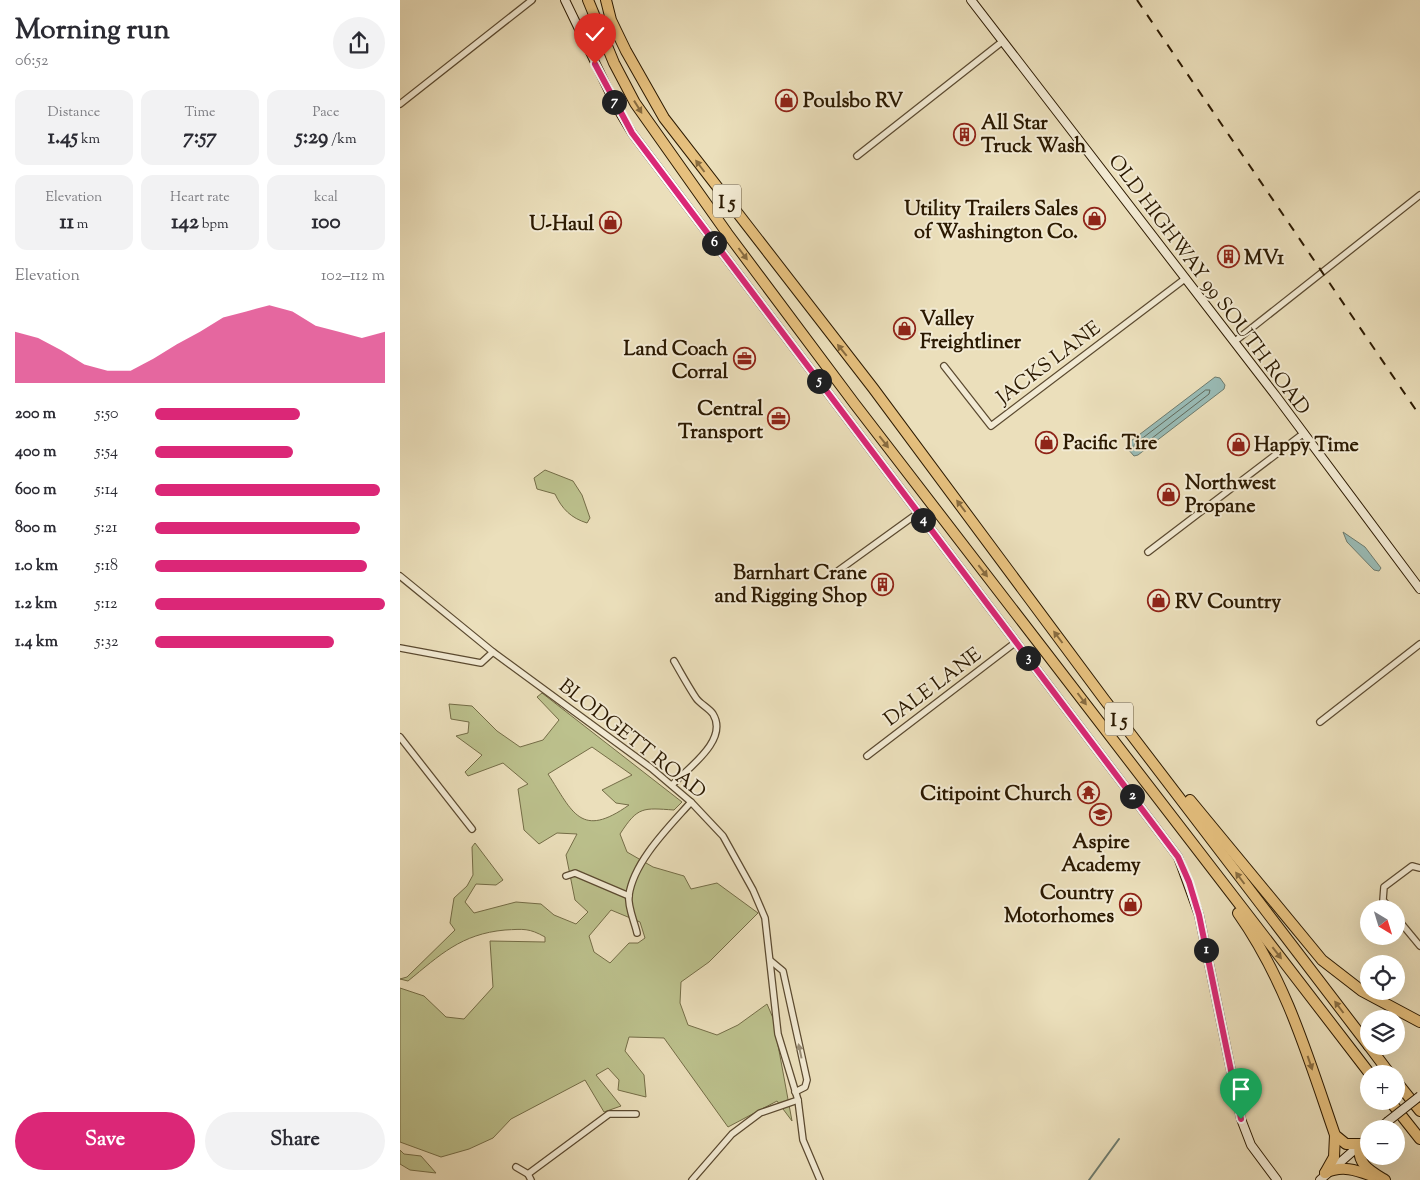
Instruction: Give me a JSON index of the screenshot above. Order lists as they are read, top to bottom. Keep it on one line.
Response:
{"streets":{"highway":["I 5"],"street":["OLD HIGHWAY 99 SOUTH ROAD","JACKS LANE","DALE LANE","BLODGETT ROAD"]},"crossings":[["OLD HIGHWAY 99 SOUTH ROAD","JACKS LANE"]],"places":{"shop":["Poulsbo RV","Utility Trailers Sales of Washington Co.","U-Haul","Valley Freightliner","Pacific Tire","Happy Time","Northwest Propane","RV Country","Country Motorhomes"],"building":["All Star Truck Wash","MV1","Barnhart Crane and Rigging Shop"],"office":["Land Coach Corral","Central Transport"],"temple":["Citipoint Church"],"school or university":["Aspire Academy"]},"north":"bottom right","page":{"heading":["Morning run","06:52"],"stats":[["Distance","1.45 km"],["Time","7:57"],["Pace","5:29 /km"],["Elevation","11 m"],["Heart rate","142 bpm"],["kcal","100"]],"pins":["7","6","5","4","3","2","1"],"chart":["Elevation","102–112 m"],"list":[{"name":"200 m","note":"5:50"},{"name":"400 m","note":"5:54"},{"name":"600 m","note":"5:14"},{"name":"800 m","note":"5:21"},{"name":"1.0 km","note":"5:18"},{"name":"1.2 km","note":"5:12"},{"name":"1.4 km","note":"5:32"}],"map_buttons":["+","−"],"buttons":["Save","Share"]}}
